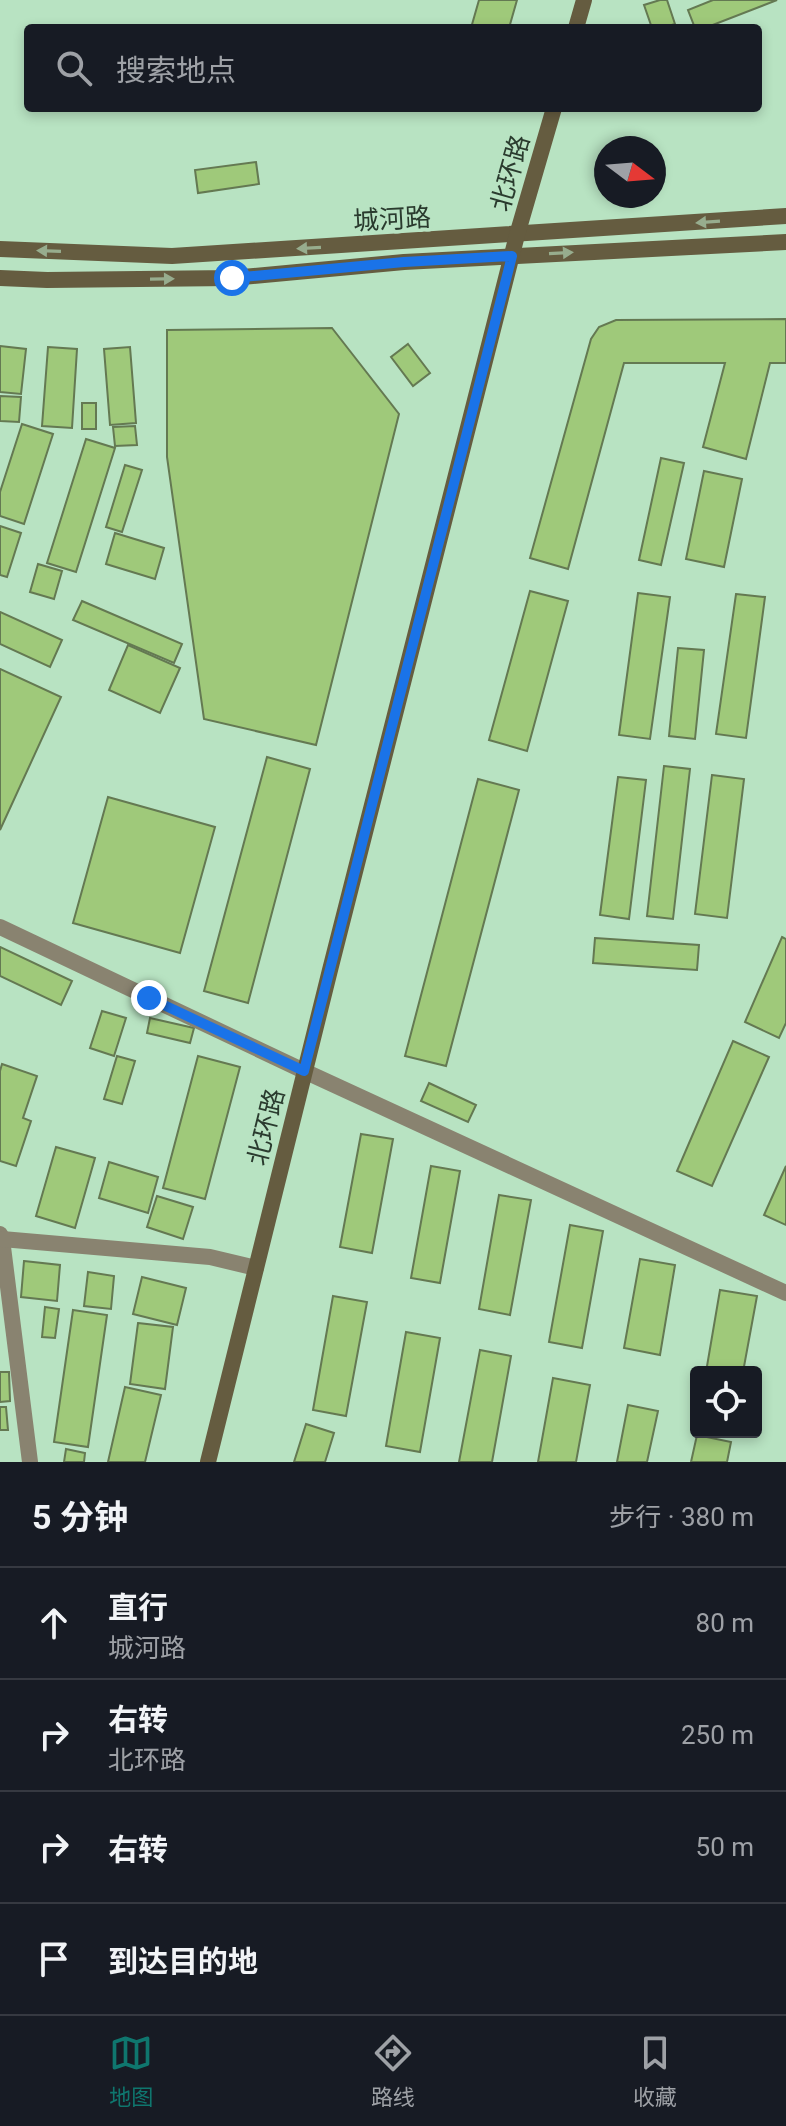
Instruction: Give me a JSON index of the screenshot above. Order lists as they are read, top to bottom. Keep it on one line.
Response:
{"streets":{"main road":["北环路","城河路"]},"crossings":[["北环路","城河路"]],"north":"right","page":{"search":"搜索地点","heading":["5 分钟","步行 · 380 m"],"list":[["直行","城河路","80 m"],["右转","北环路","250 m"],["右转","50 m"],"到达目的地"],"nav":["地图","路线","收藏"]}}
